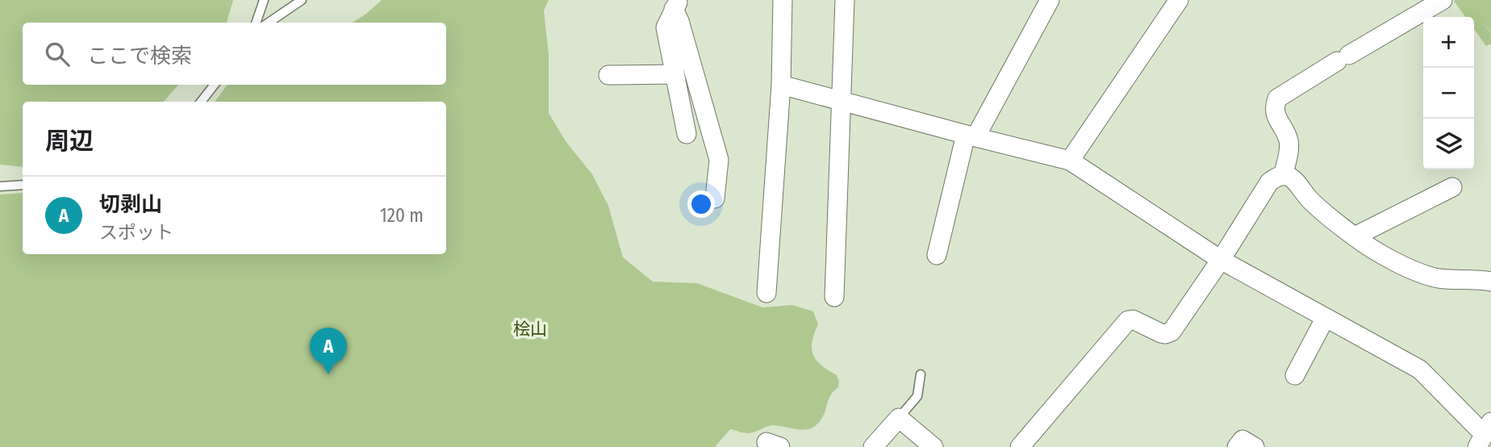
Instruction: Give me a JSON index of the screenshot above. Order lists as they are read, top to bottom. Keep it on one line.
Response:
{"parks":["桧山"],"page":{"map_buttons":["+","−"],"search":"ここで検索","heading":"周辺","list":[{"mark":"A","name":"切剥山","note":"スポット","value":"120 m"}],"pins":"A"}}
